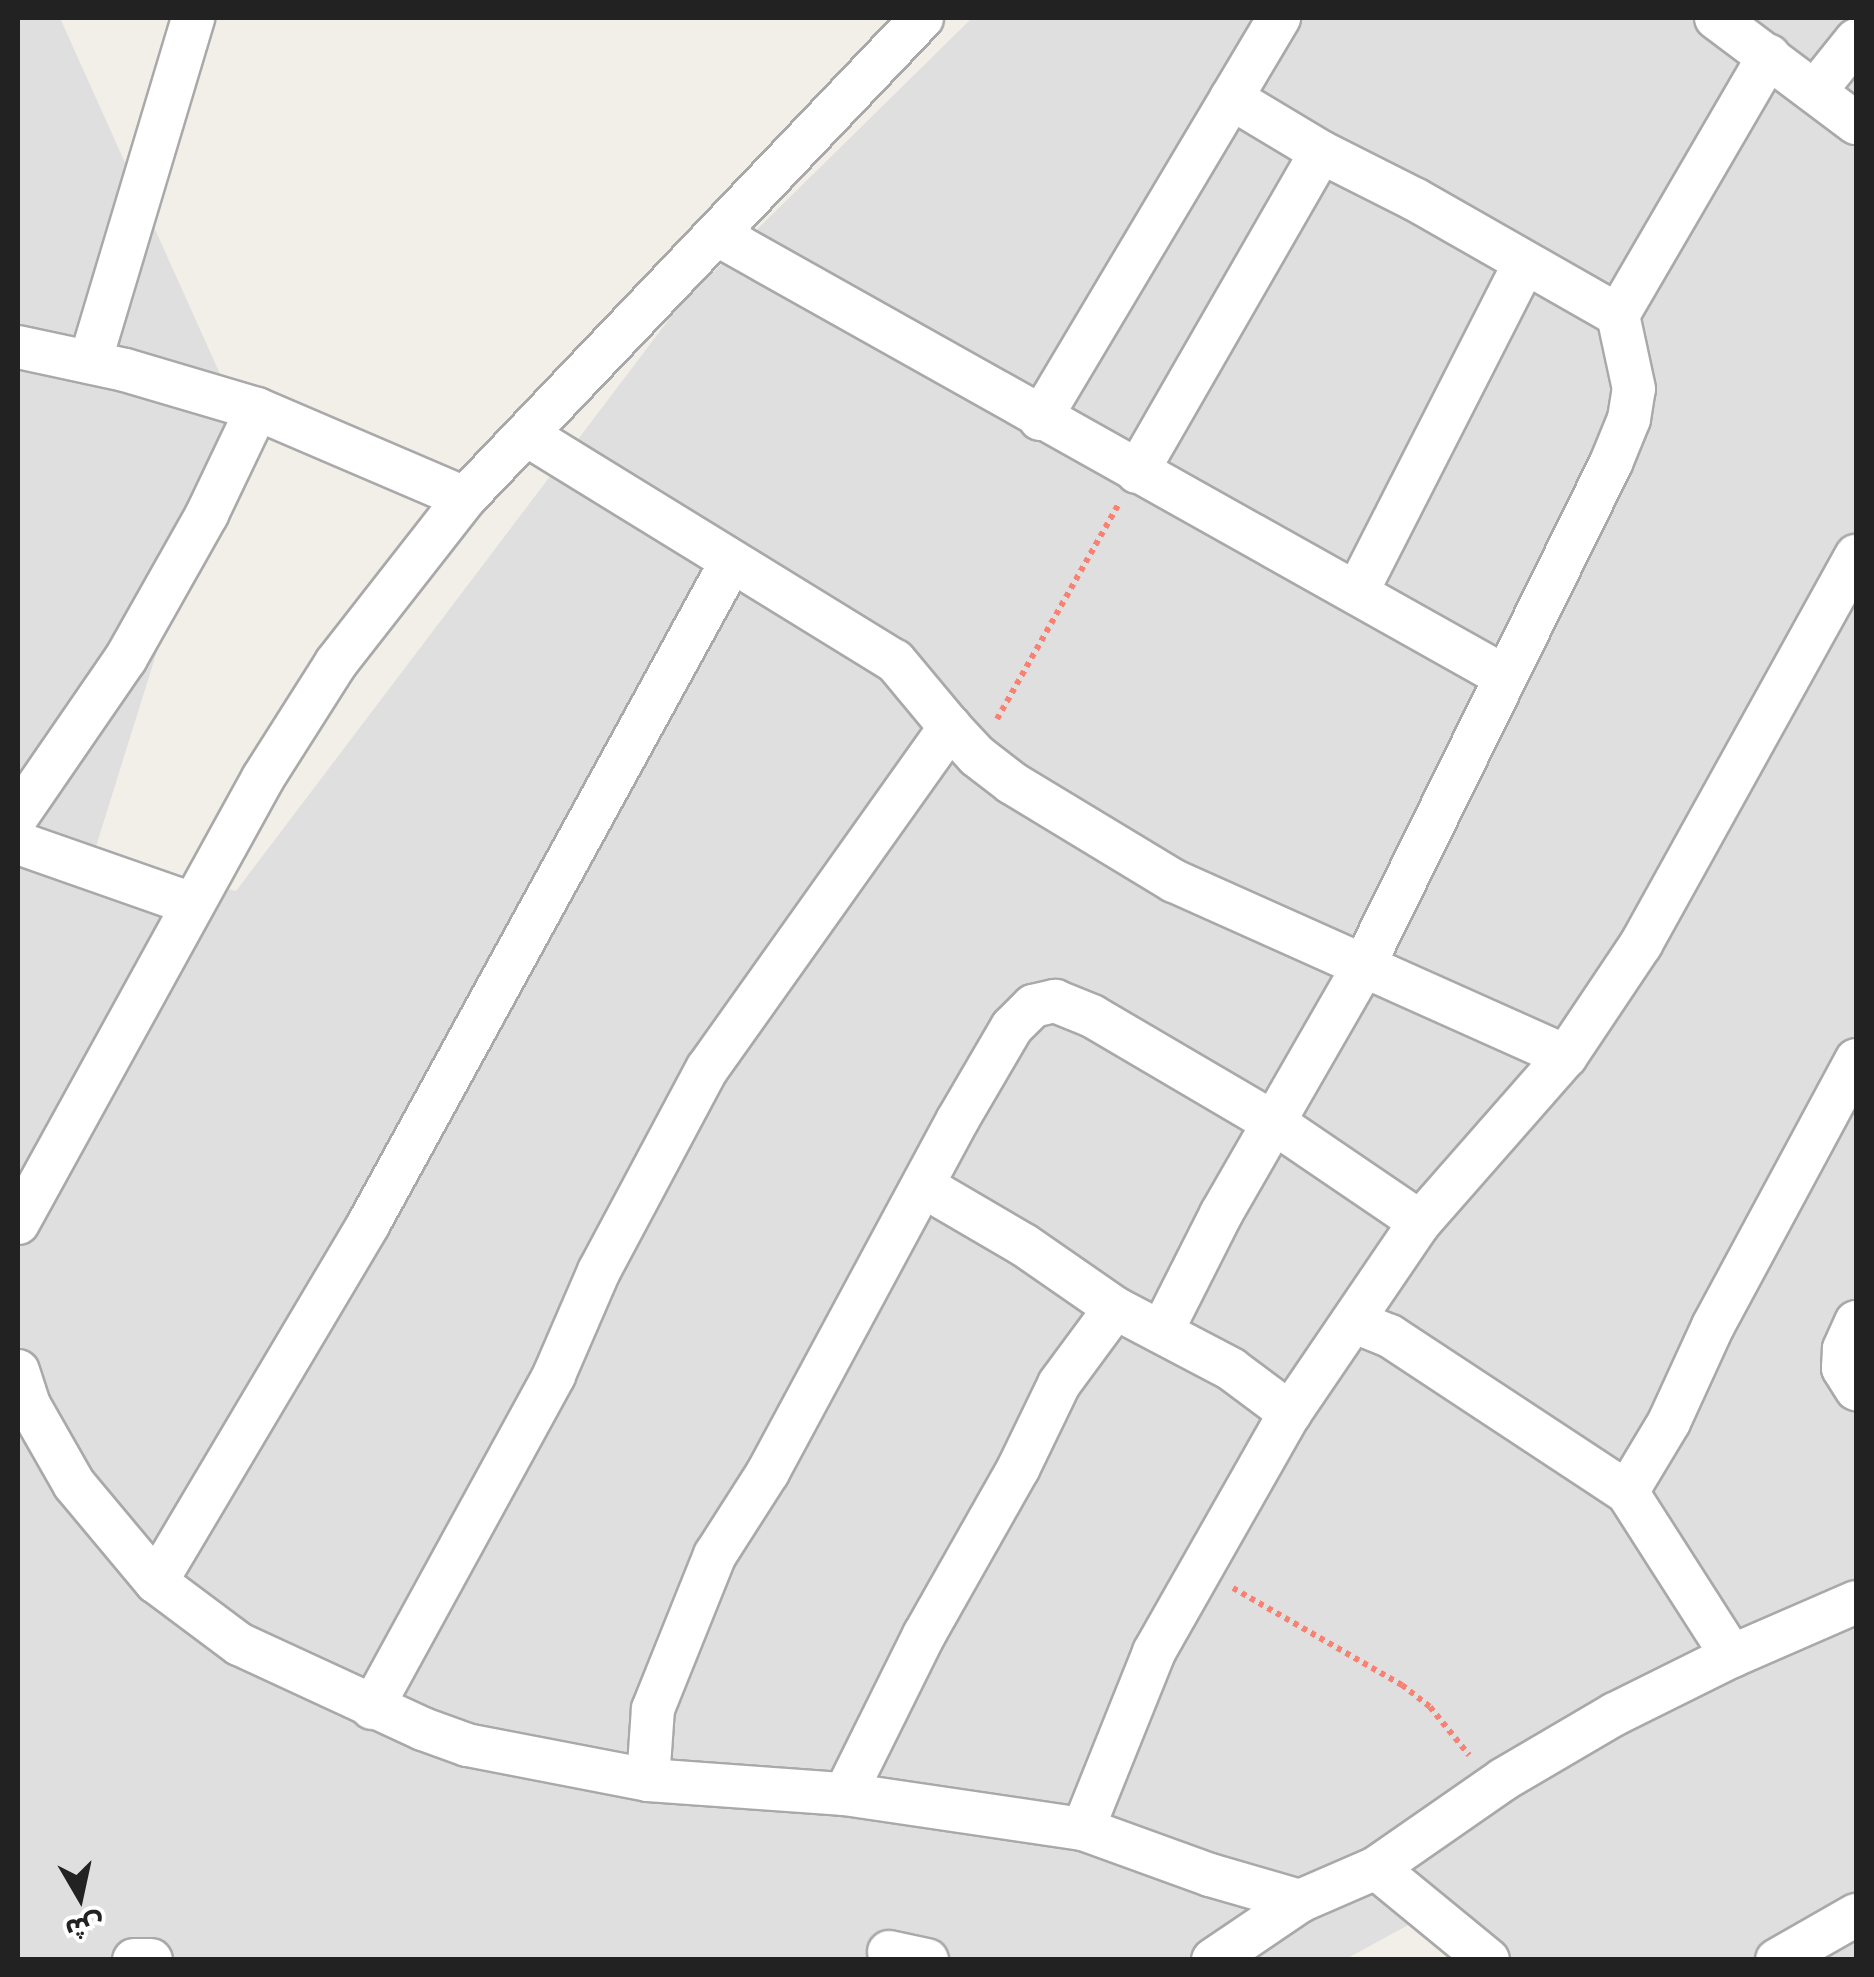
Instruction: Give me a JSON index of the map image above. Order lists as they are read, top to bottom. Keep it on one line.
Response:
{"north":"bottom"}
